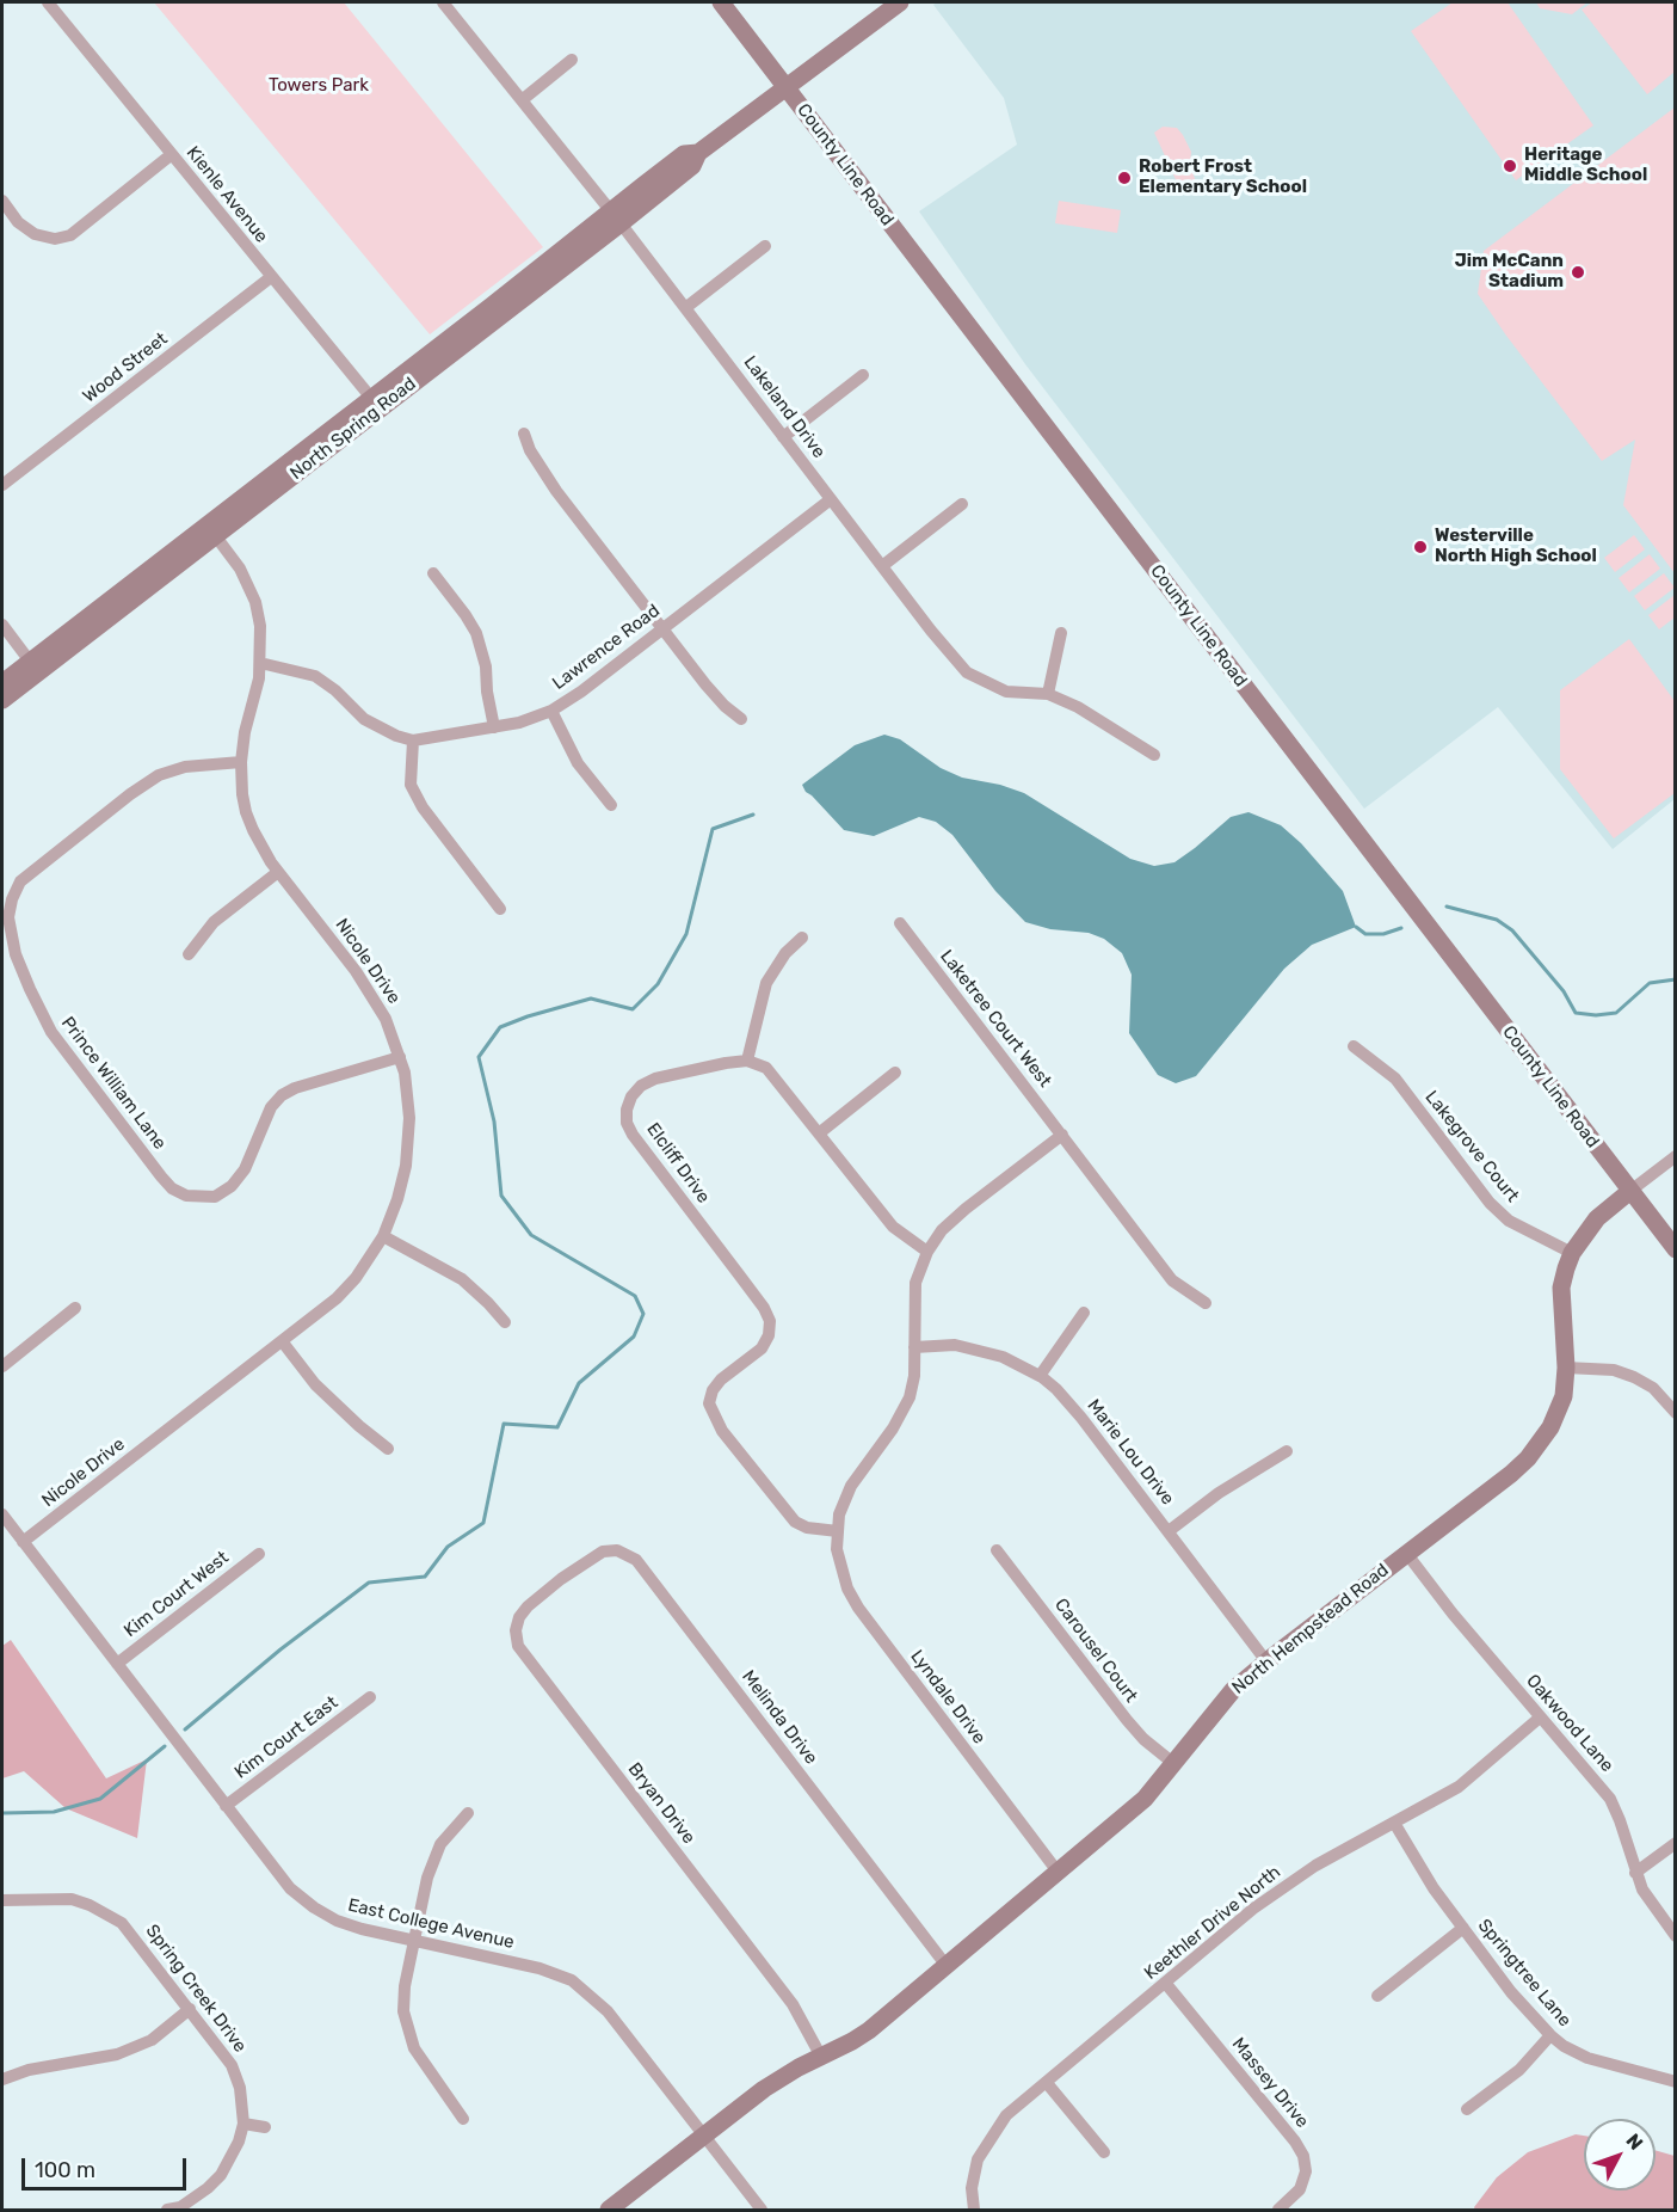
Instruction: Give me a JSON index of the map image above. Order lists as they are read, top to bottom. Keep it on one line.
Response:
{"streets":{"main road":["County Line Road","North Spring Road","North Hempstead Road"],"street":["Kienle Avenue","Wood Street","Lakeland Drive","Lawrence Road","Nicole Drive","Laketree Court West","Prince William Lane","Lakegrove Court","Elcliff Drive","Marie Lou Drive","Kim Court West","Carousel Court","Lyndale Drive","Melinda Drive","Oakwood Lane","Kim Court East","Bryan Drive","Keethler Drive North","East College Avenue","Springtree Lane","Spring Creek Drive","Massey Drive"]},"crossings":[["County Line Road","North Spring Road"],["County Line Road","North Hempstead Road"],["Kienle Avenue","Wood Street"],["Kienle Avenue","North Spring Road"],["Lakeland Drive","North Spring Road"],["Lakeland Drive","Lawrence Road"],["North Spring Road","Nicole Drive"],["Nicole Drive","Prince William Lane"],["Nicole Drive","East College Avenue"],["Laketree Court West","Lyndale Drive"],["Lakegrove Court","North Hempstead Road"],["Elcliff Drive","Lyndale Drive"],["Marie Lou Drive","North Hempstead Road"],["Marie Lou Drive","Lyndale Drive"],["Kim Court West","East College Avenue"],["North Hempstead Road","Carousel Court"],["North Hempstead Road","Lyndale Drive"],["North Hempstead Road","Melinda Drive"],["North Hempstead Road","Oakwood Lane"],["North Hempstead Road","Bryan Drive"],["North Hempstead Road","East College Avenue"],["Melinda Drive","Bryan Drive"],["Oakwood Lane","Keethler Drive North"],["Kim Court East","East College Avenue"],["Keethler Drive North","Springtree Lane"],["Keethler Drive North","Massey Drive"]],"parks":["Towers Park"],"places":["Heritage Middle School","Robert Frost Elementary School","Jim McCann Stadium","Westerville North High School"],"scale_bar":"100 m","north":"top right"}
